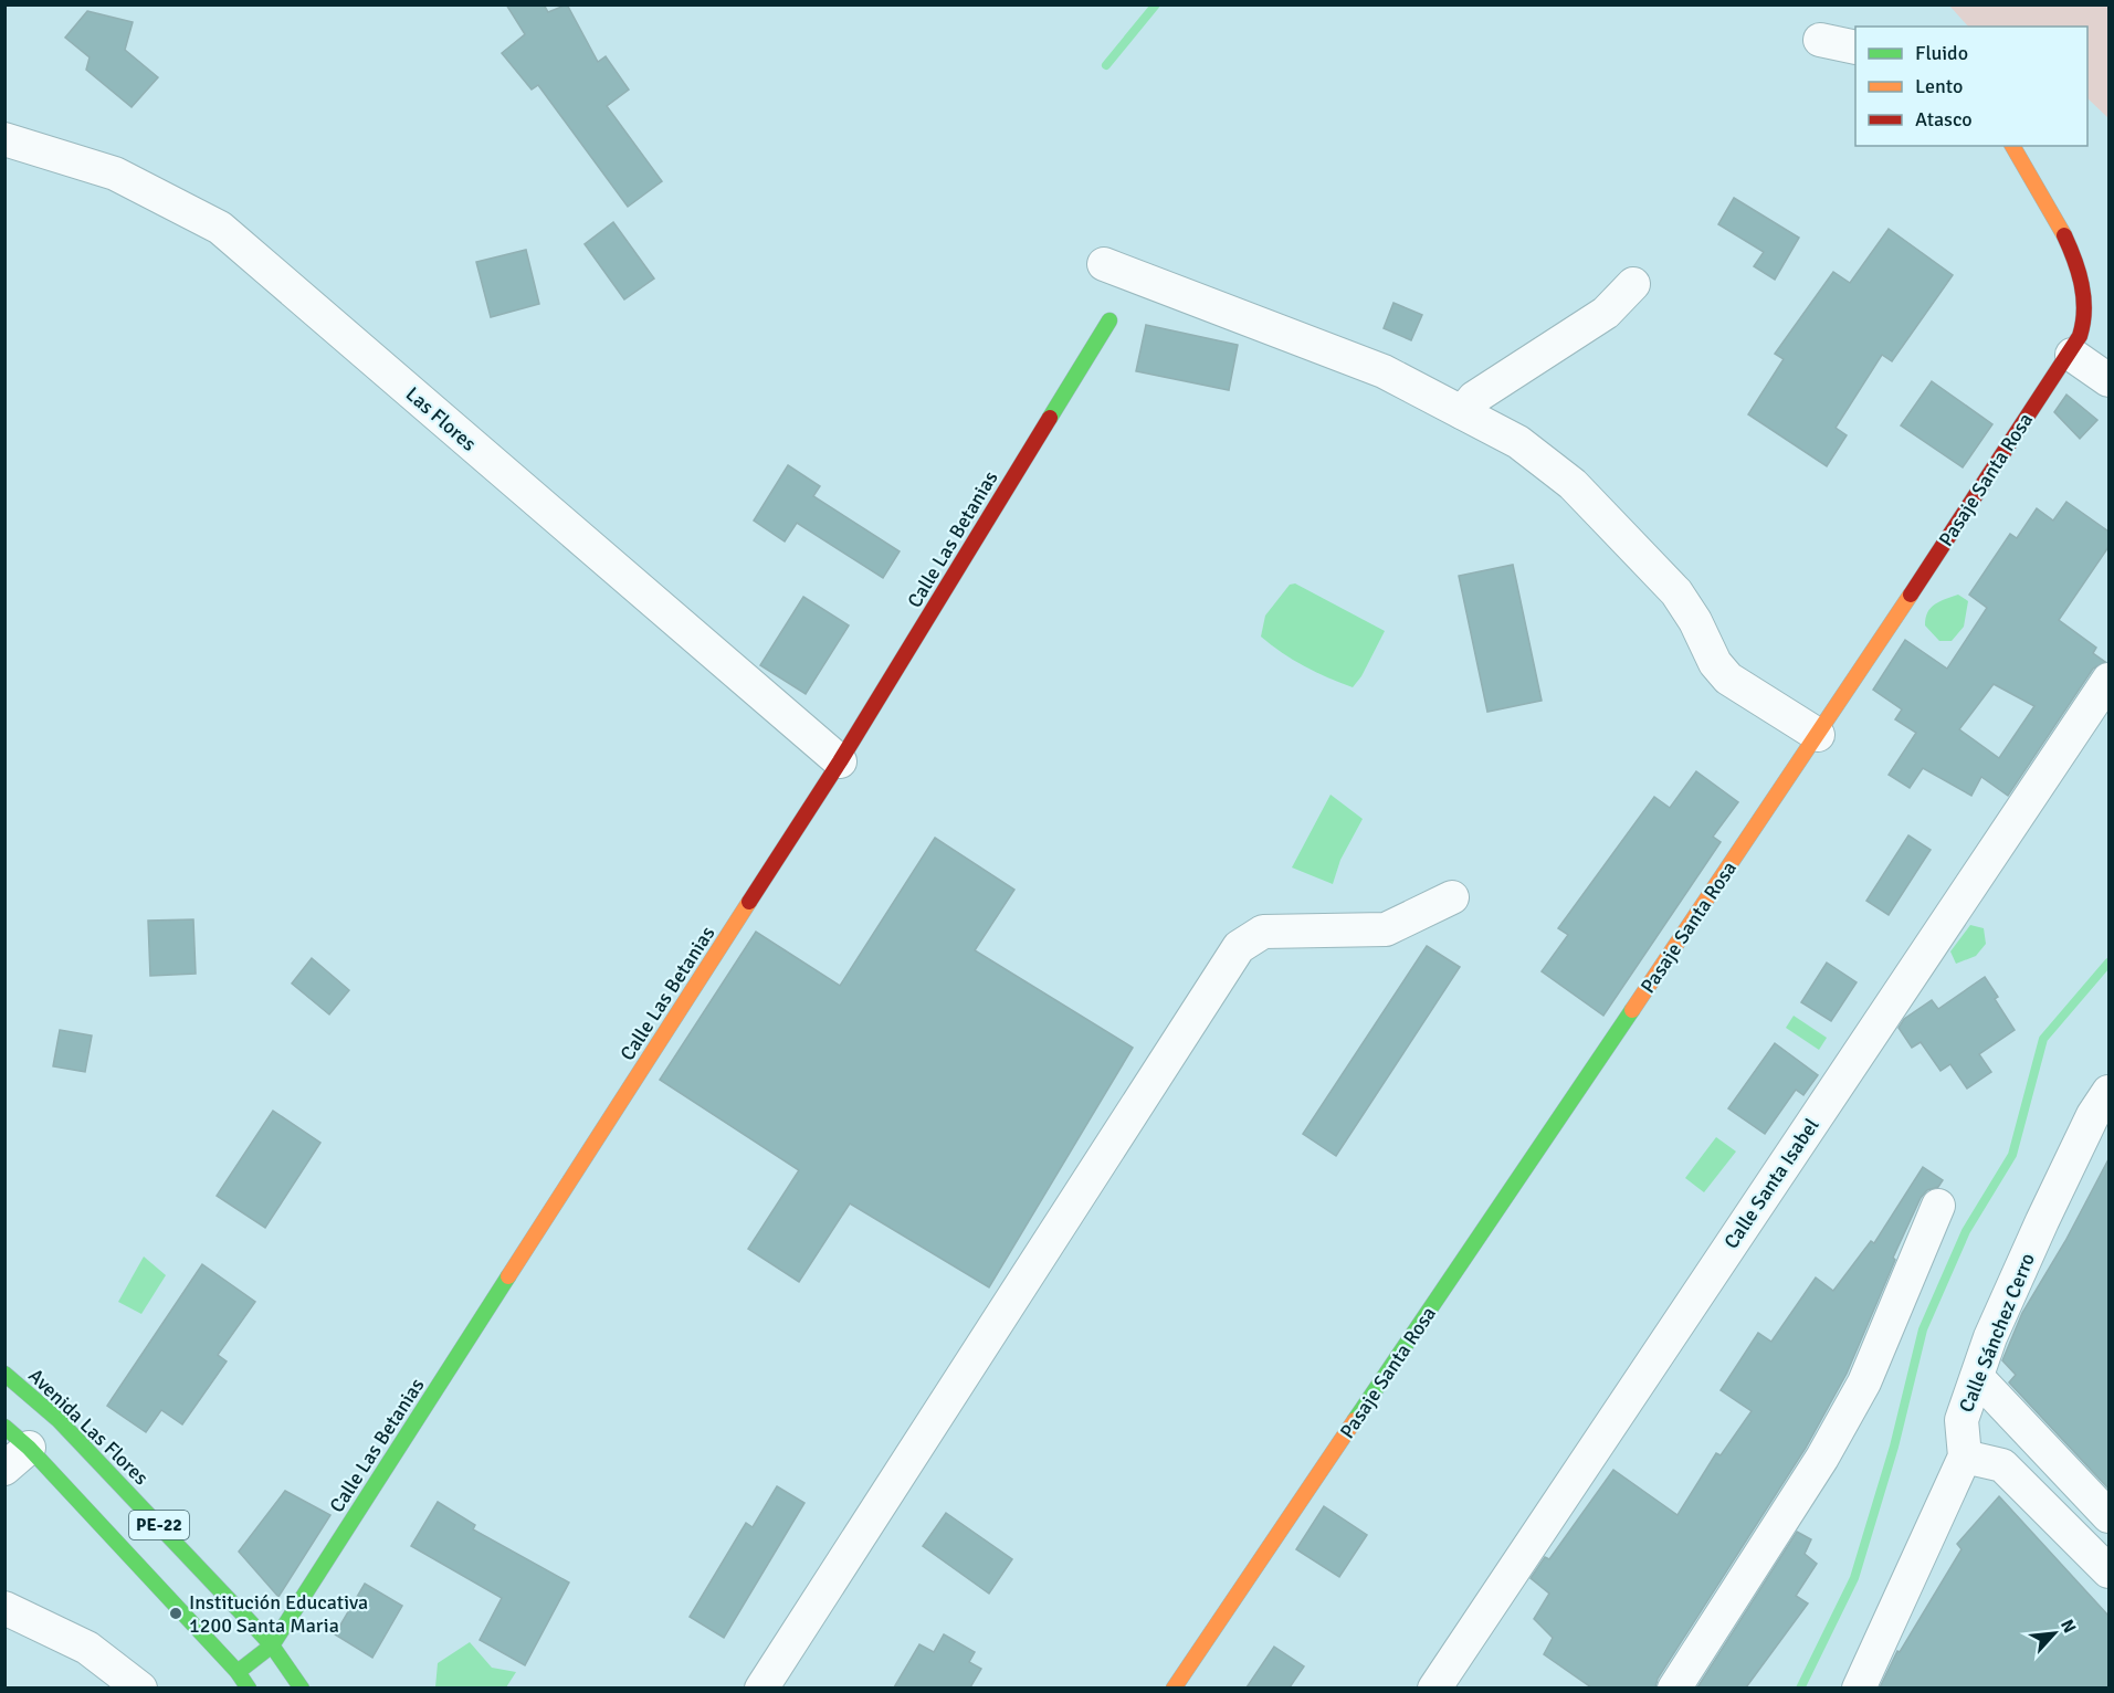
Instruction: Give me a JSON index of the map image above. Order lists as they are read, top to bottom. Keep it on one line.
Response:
{"streets":{"main road":["Pasaje Santa Rosa","Calle Las Betanias","Avenida Las Flores","PE-22"],"street":["Las Flores","Calle Santa Isabel","Calle Sánchez Cerro"]},"crossings":[["Las Flores","Calle Las Betanias"],["Calle Las Betanias","Avenida Las Flores"],["Calle Las Betanias","PE-22"]],"places":["Institución Educativa 1200 Santa Maria"],"legend":["Fluido","Lento","Atasco"],"north":"top right"}
